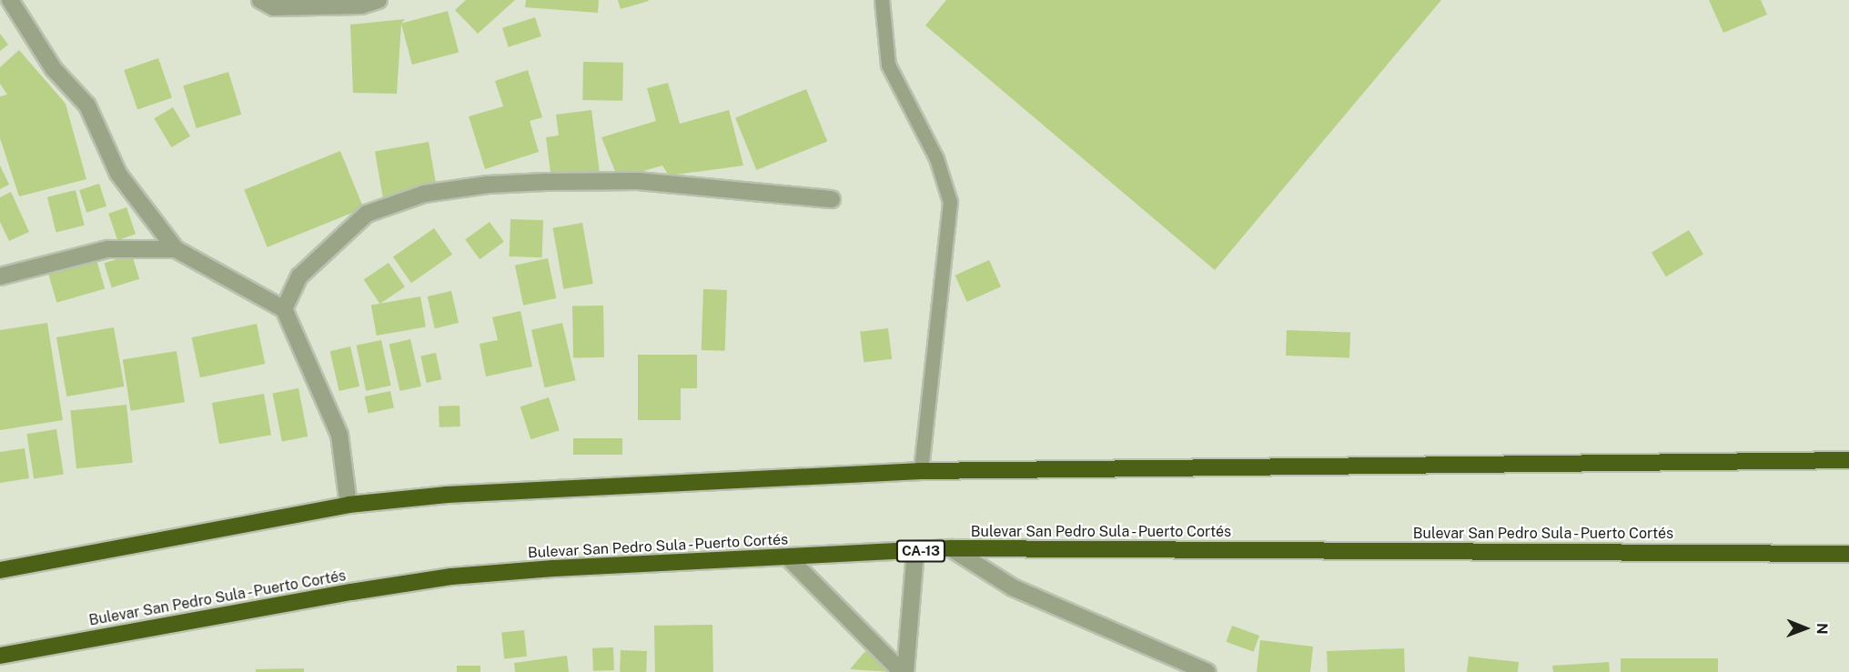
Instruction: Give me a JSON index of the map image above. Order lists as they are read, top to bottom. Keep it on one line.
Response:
{"streets":{"highway":["Bulevar San Pedro Sula - Puerto Cortés","CA-13"]},"north":"right"}
